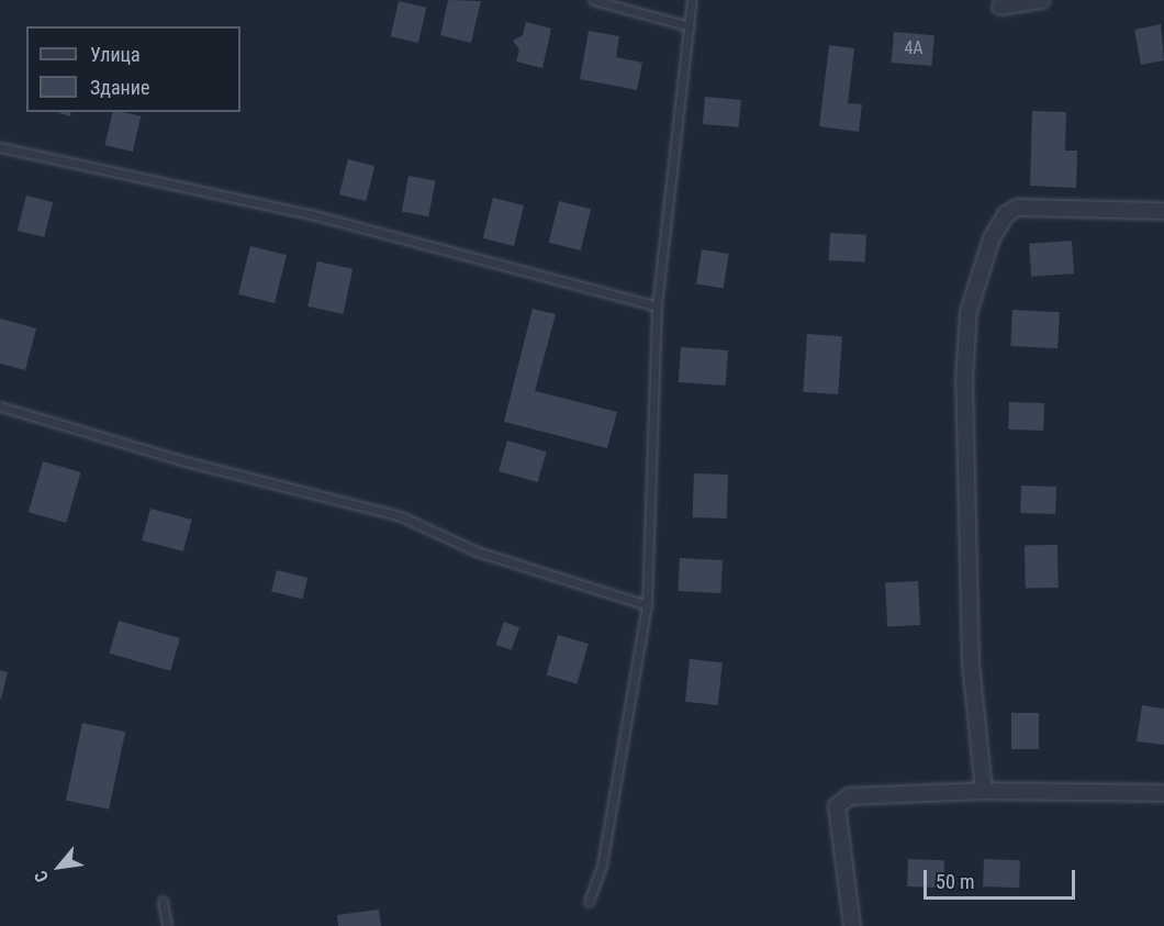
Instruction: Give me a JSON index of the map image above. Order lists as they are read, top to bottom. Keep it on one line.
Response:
{"house_numbers":["4А"],"legend":["Улица","Здание"],"scale_bar":"50 m","north":"bottom left"}
